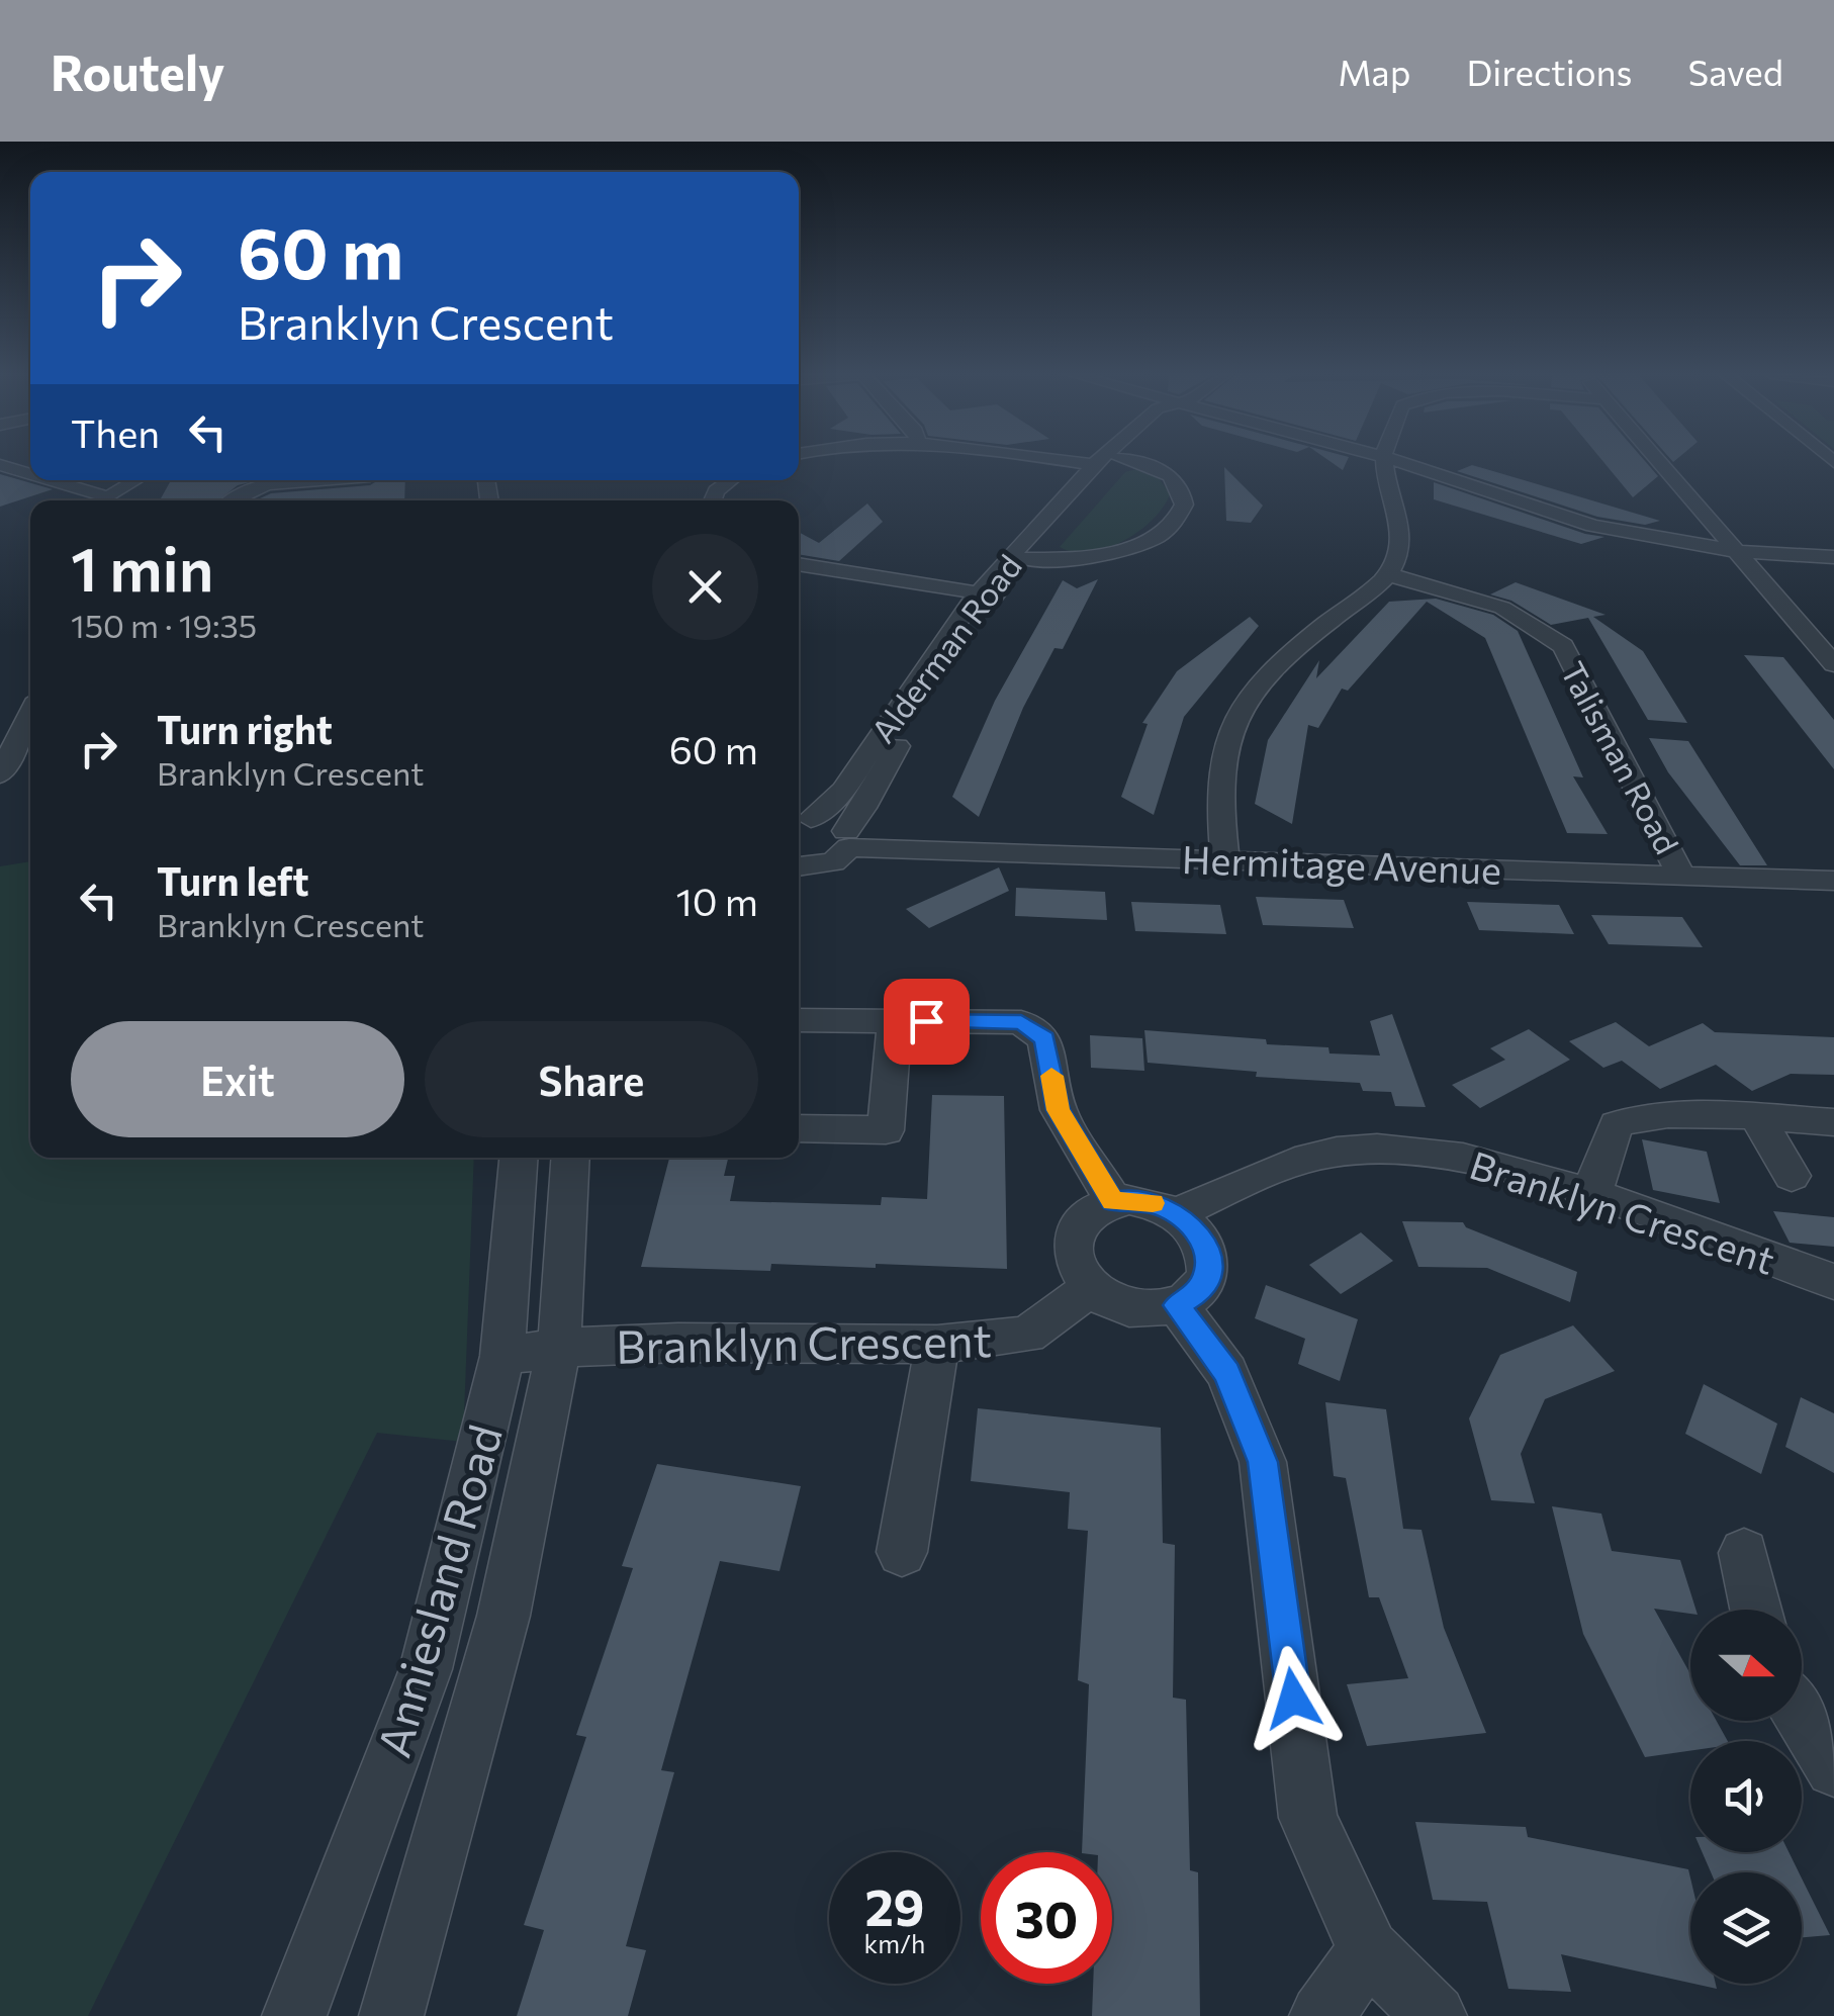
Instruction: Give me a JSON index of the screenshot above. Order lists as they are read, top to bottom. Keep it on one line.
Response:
{"streets":{"street":["Alderman Road","Talisman Road","Hermitage Avenue","Branklyn Crescent","Anniesland Road"]},"crossings":[["Alderman Road","Hermitage Avenue"],["Talisman Road","Hermitage Avenue"],["Branklyn Crescent","Anniesland Road"]],"north":"right","page":{"header":"Routely","nav":["Map","Directions","Saved"],"turn":["60 m","Branklyn Crescent"],"then":"Then","heading":["1 min","150 m · 19:35"],"list":[{"name":"Turn right","note":"Branklyn Crescent","value":"60 m"},{"name":"Turn left","note":"Branklyn Crescent","value":"10 m"}],"buttons":["Exit","Share"],"speed":"29 km/h","limit":"30"}}
